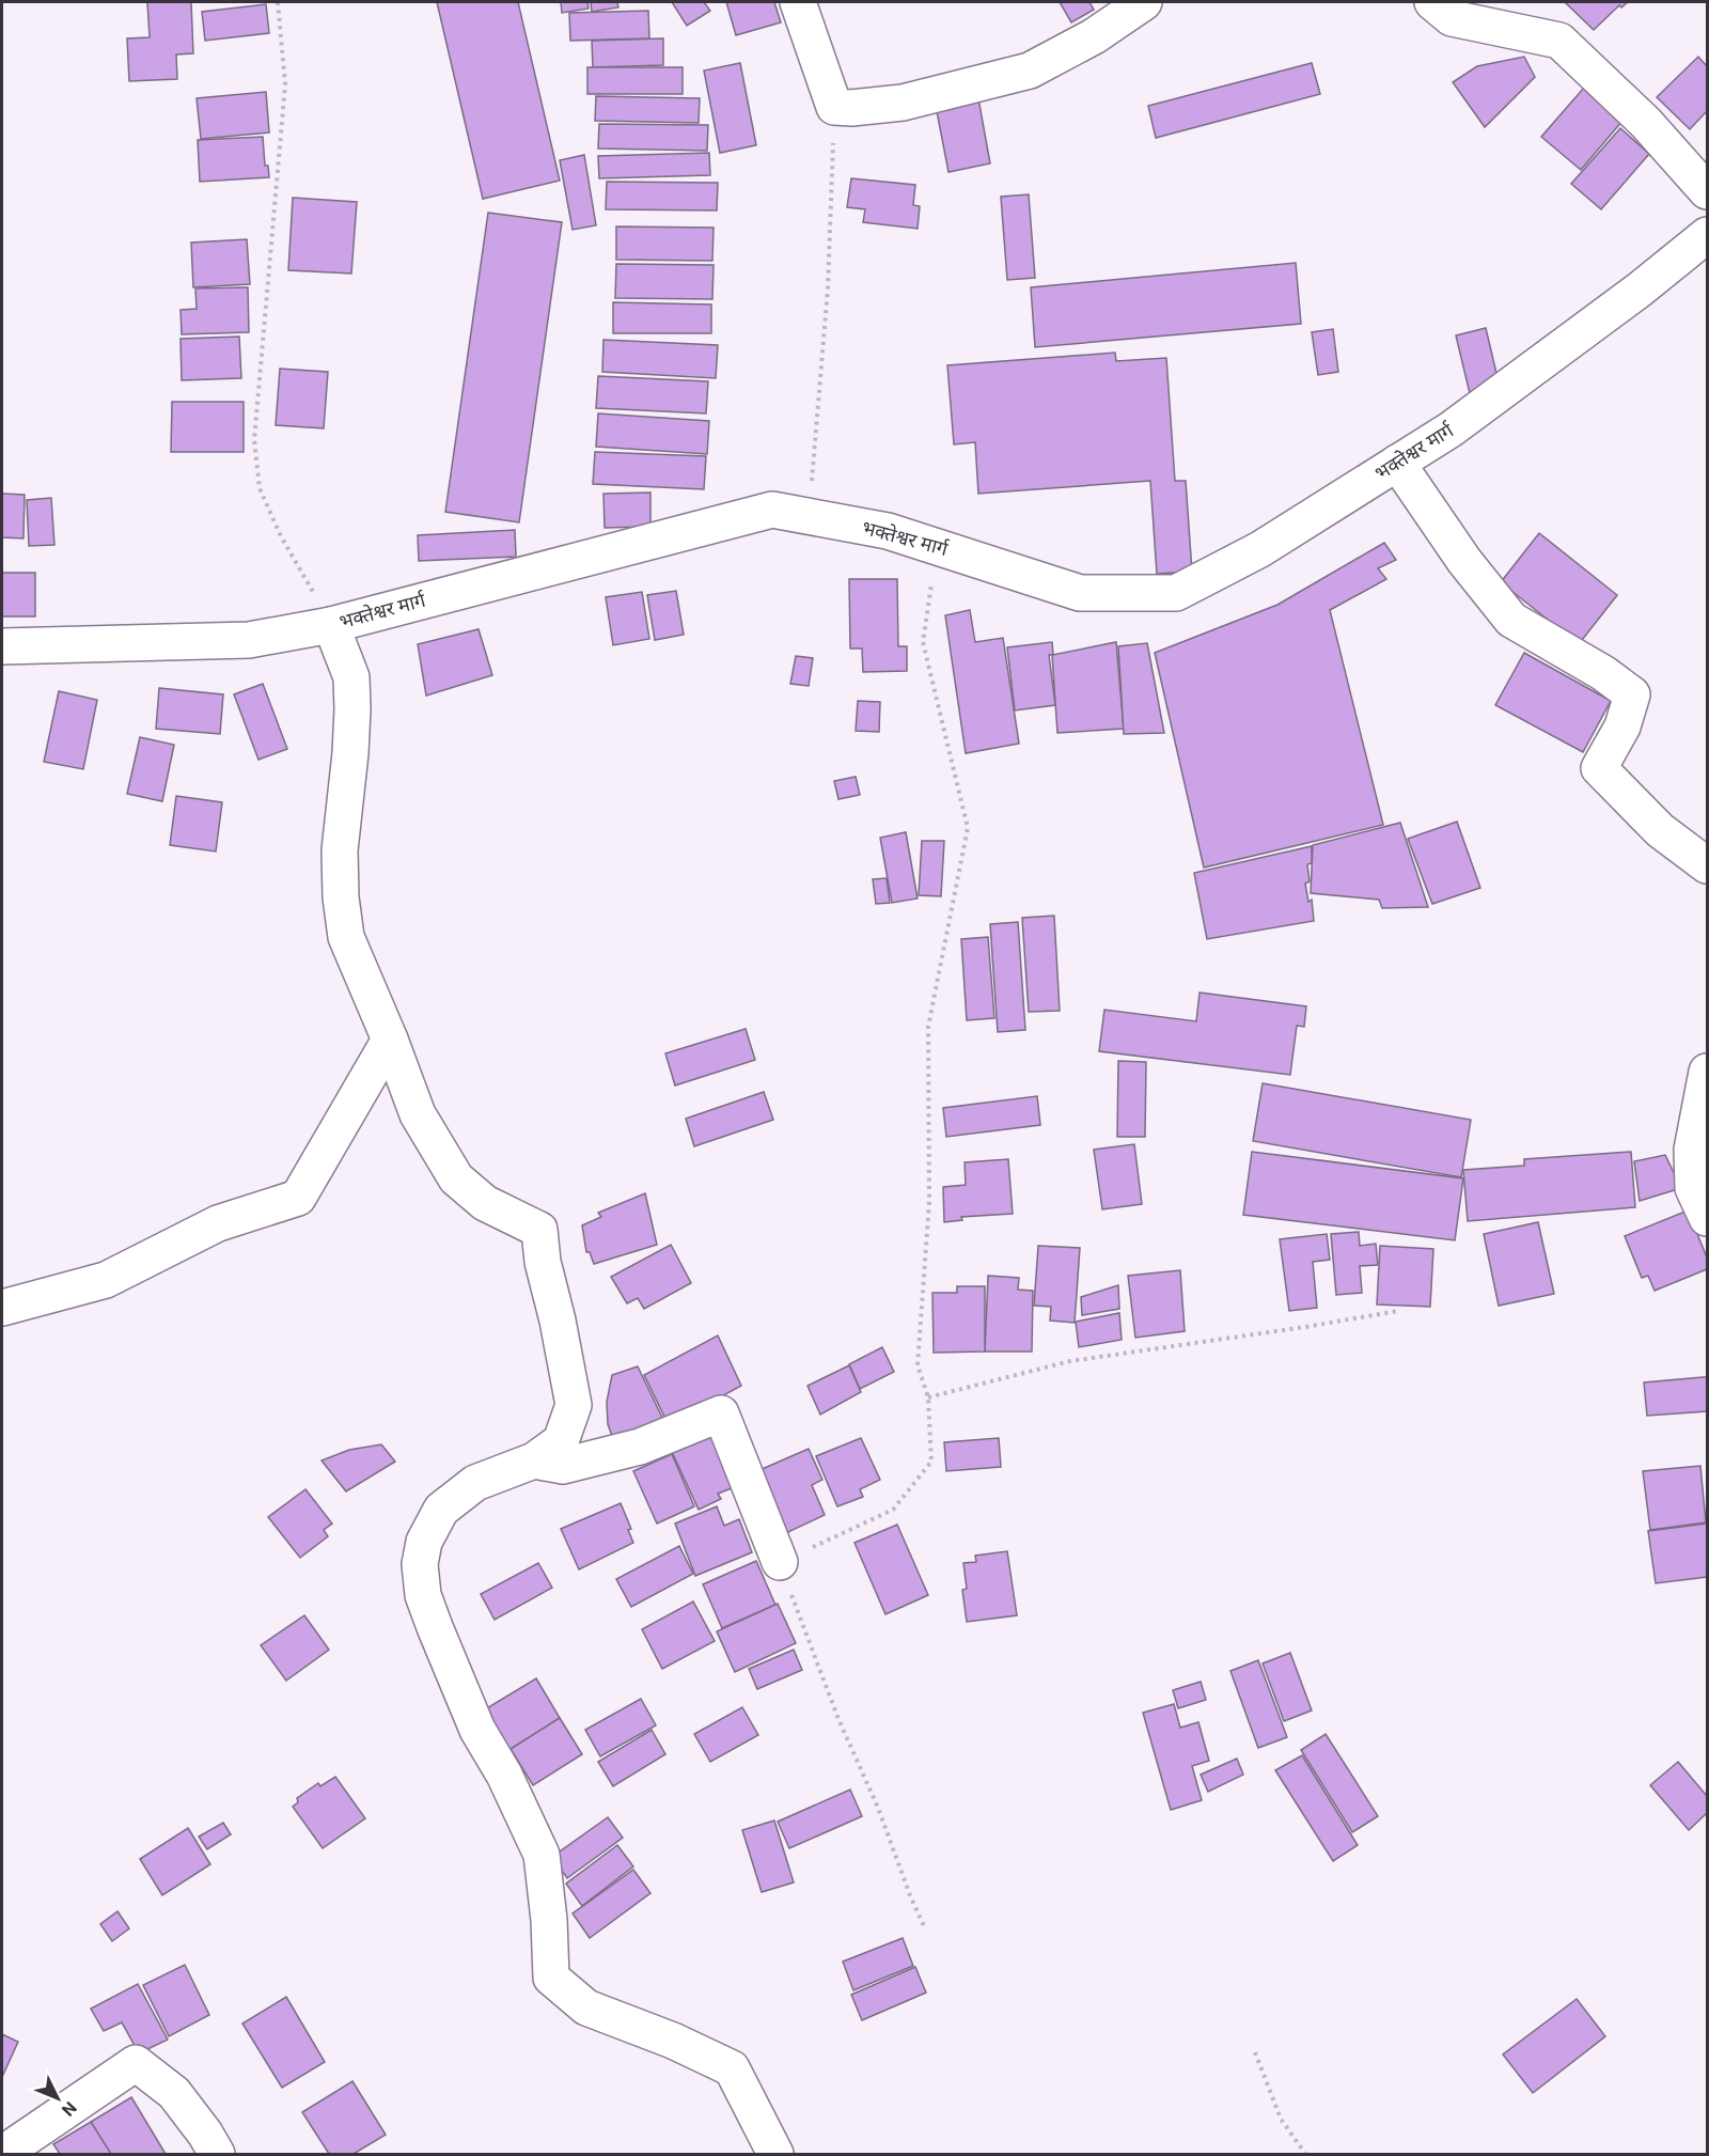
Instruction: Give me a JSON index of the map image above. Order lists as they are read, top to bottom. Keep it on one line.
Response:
{"streets":{"street":["भक्तेश्वर मार्ग"]},"north":"bottom right"}
